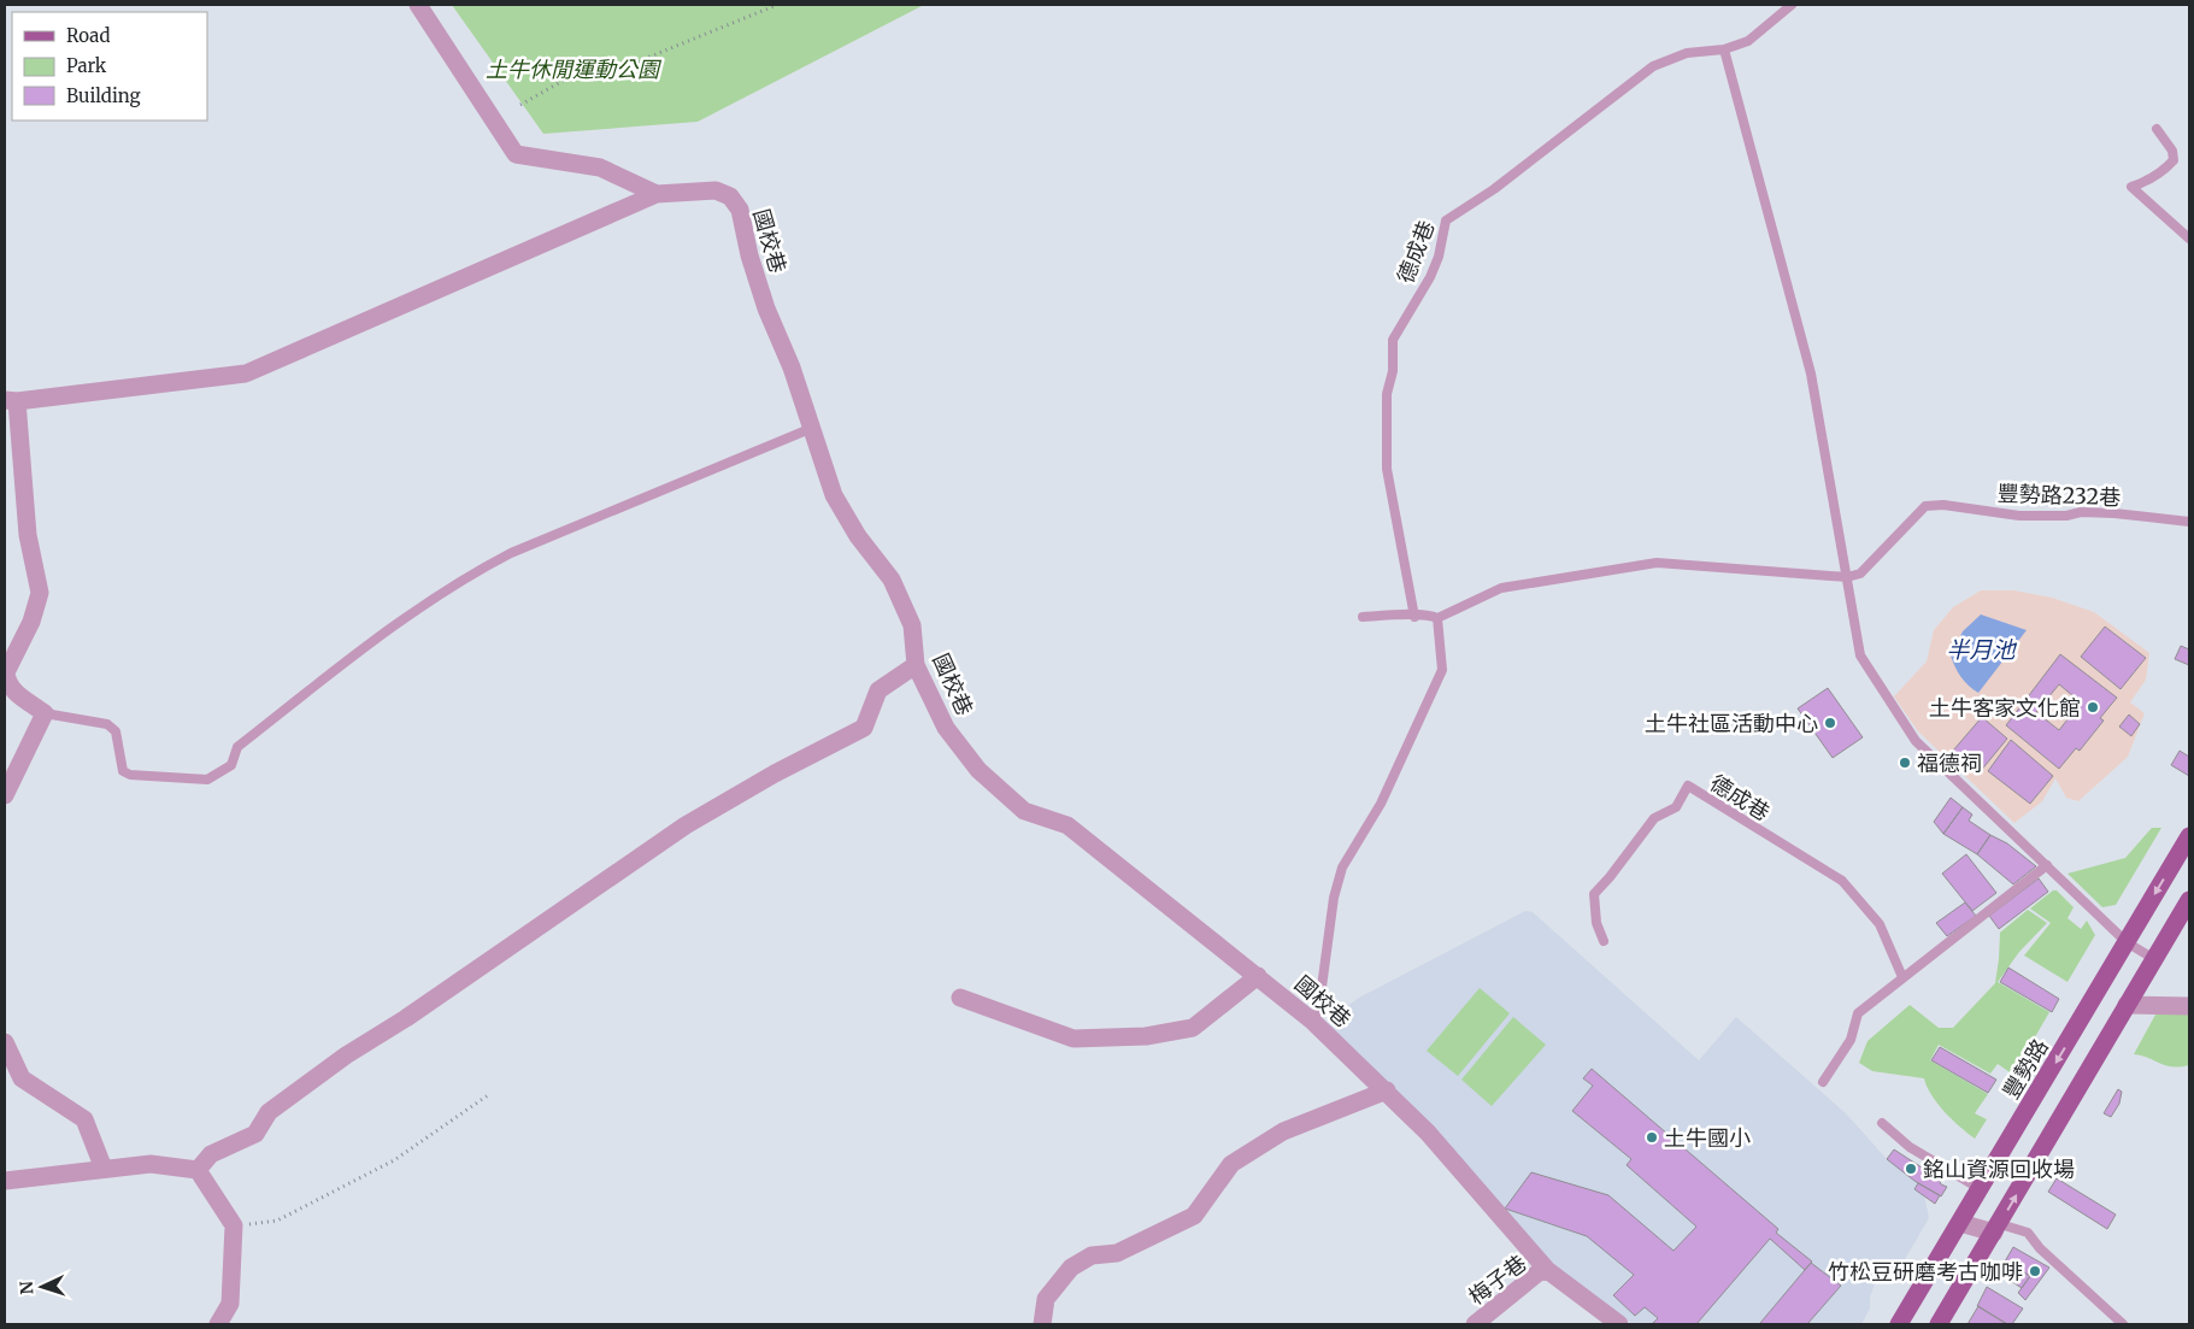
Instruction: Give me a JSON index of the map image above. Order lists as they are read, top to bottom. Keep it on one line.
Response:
{"streets":{"main road":["豐勢路"],"street":["國校巷","梅子巷"],"lane":["德成巷","豐勢路232巷"]},"crossings":[["國校巷","梅子巷"]],"water":["半月池"],"parks":["土牛休閒運動公園"],"places":["土牛客家文化館","土牛社區活動中心","福德祠","土牛國小","銘山資源回收場","竹松豆研磨考古咖啡"],"legend":["Road","Park","Building"],"north":"left"}
